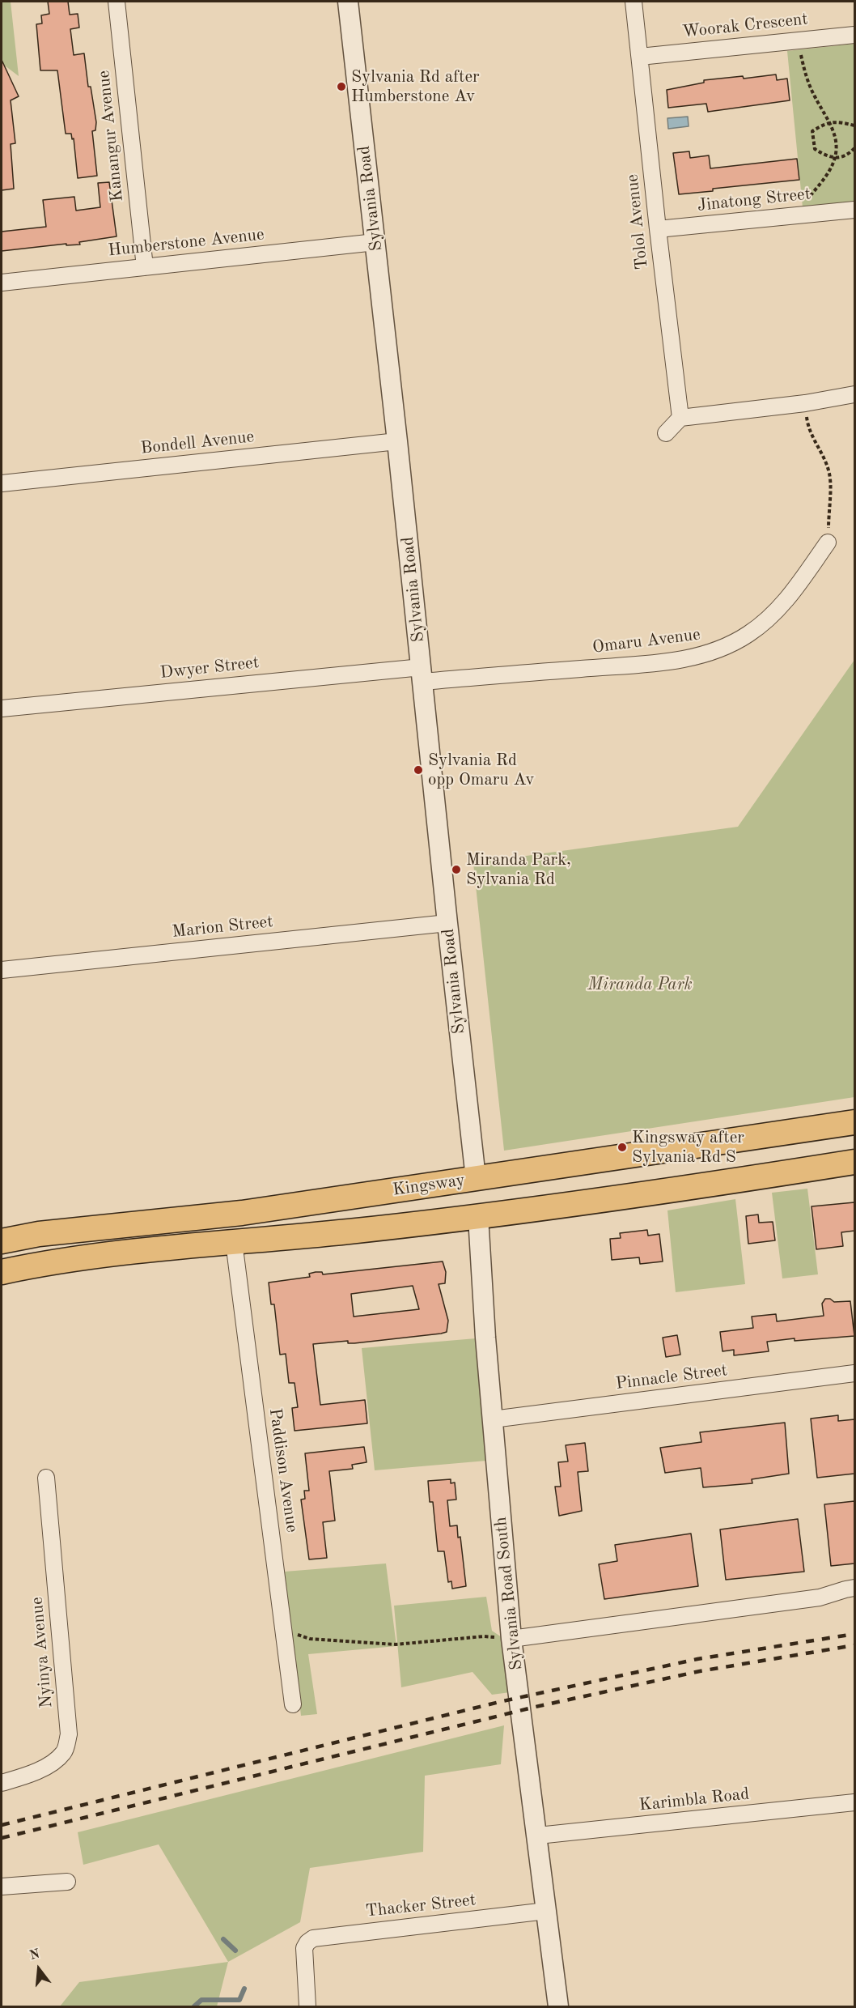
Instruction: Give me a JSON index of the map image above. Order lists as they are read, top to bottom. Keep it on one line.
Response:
{"streets":{"main road":["Kingsway","Sylvania Road South"],"street":["Woorak Crescent","Kanangur Avenue","Sylvania Road","Jinatong Street","Tolol Avenue","Humberstone Avenue","Bondell Avenue","Omaru Avenue","Dwyer Street","Marion Street","Pinnacle Street","Paddison Avenue","Nyinya Avenue","Karimbla Road","Thacker Street"]},"crossings":[["Woorak Crescent","Tolol Avenue"],["Kanangur Avenue","Humberstone Avenue"],["Sylvania Road","Humberstone Avenue"],["Sylvania Road","Bondell Avenue"],["Sylvania Road","Omaru Avenue"],["Sylvania Road","Dwyer Street"],["Sylvania Road","Marion Street"],["Sylvania Road","Kingsway"],["Sylvania Road","Sylvania Road South"],["Jinatong Street","Tolol Avenue"],["Omaru Avenue","Dwyer Street"],["Kingsway","Sylvania Road South"],["Pinnacle Street","Sylvania Road South"],["Sylvania Road South","Karimbla Road"],["Sylvania Road South","Thacker Street"]],"parks":["Miranda Park"],"places":["Sylvania Rd after Humberstone Av","Sylvania Rd opp Omaru Av","Miranda Park, Sylvania Rd","Kingsway after Sylvania Rd S"],"north":"top"}
